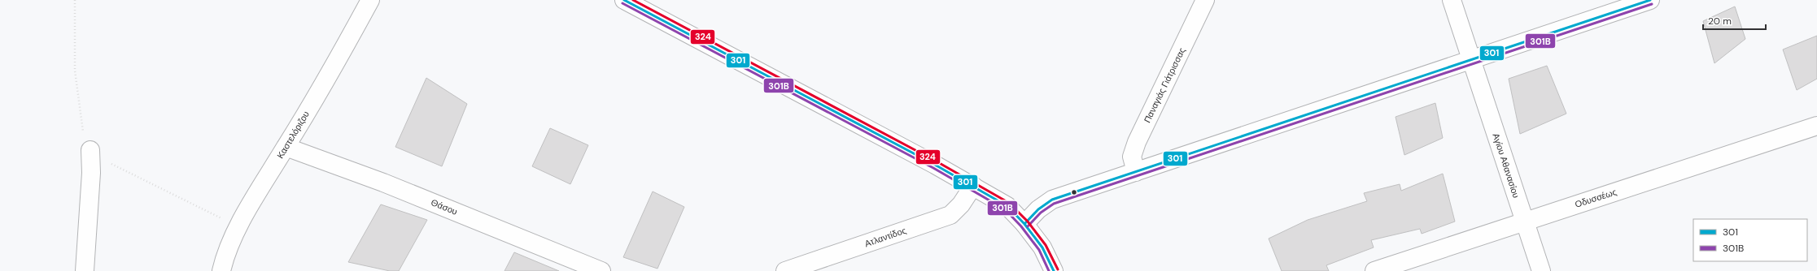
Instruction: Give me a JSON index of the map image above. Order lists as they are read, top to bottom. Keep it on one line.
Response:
{"streets":{"street":["Παναγιάς Γιάτρισσας","Καστελόριζου","Αγίου Αθανασίου","Οδυσσέως","Θάσου","Ατλαντίδος"]},"crossings":[["Καστελόριζου","Θάσου"],["Αγίου Αθανασίου","Οδυσσέως"]],"lines":["transit line 301","transit line 324","transit line 301B"],"legend":["301","301B"],"scale_bar":"20 m"}
